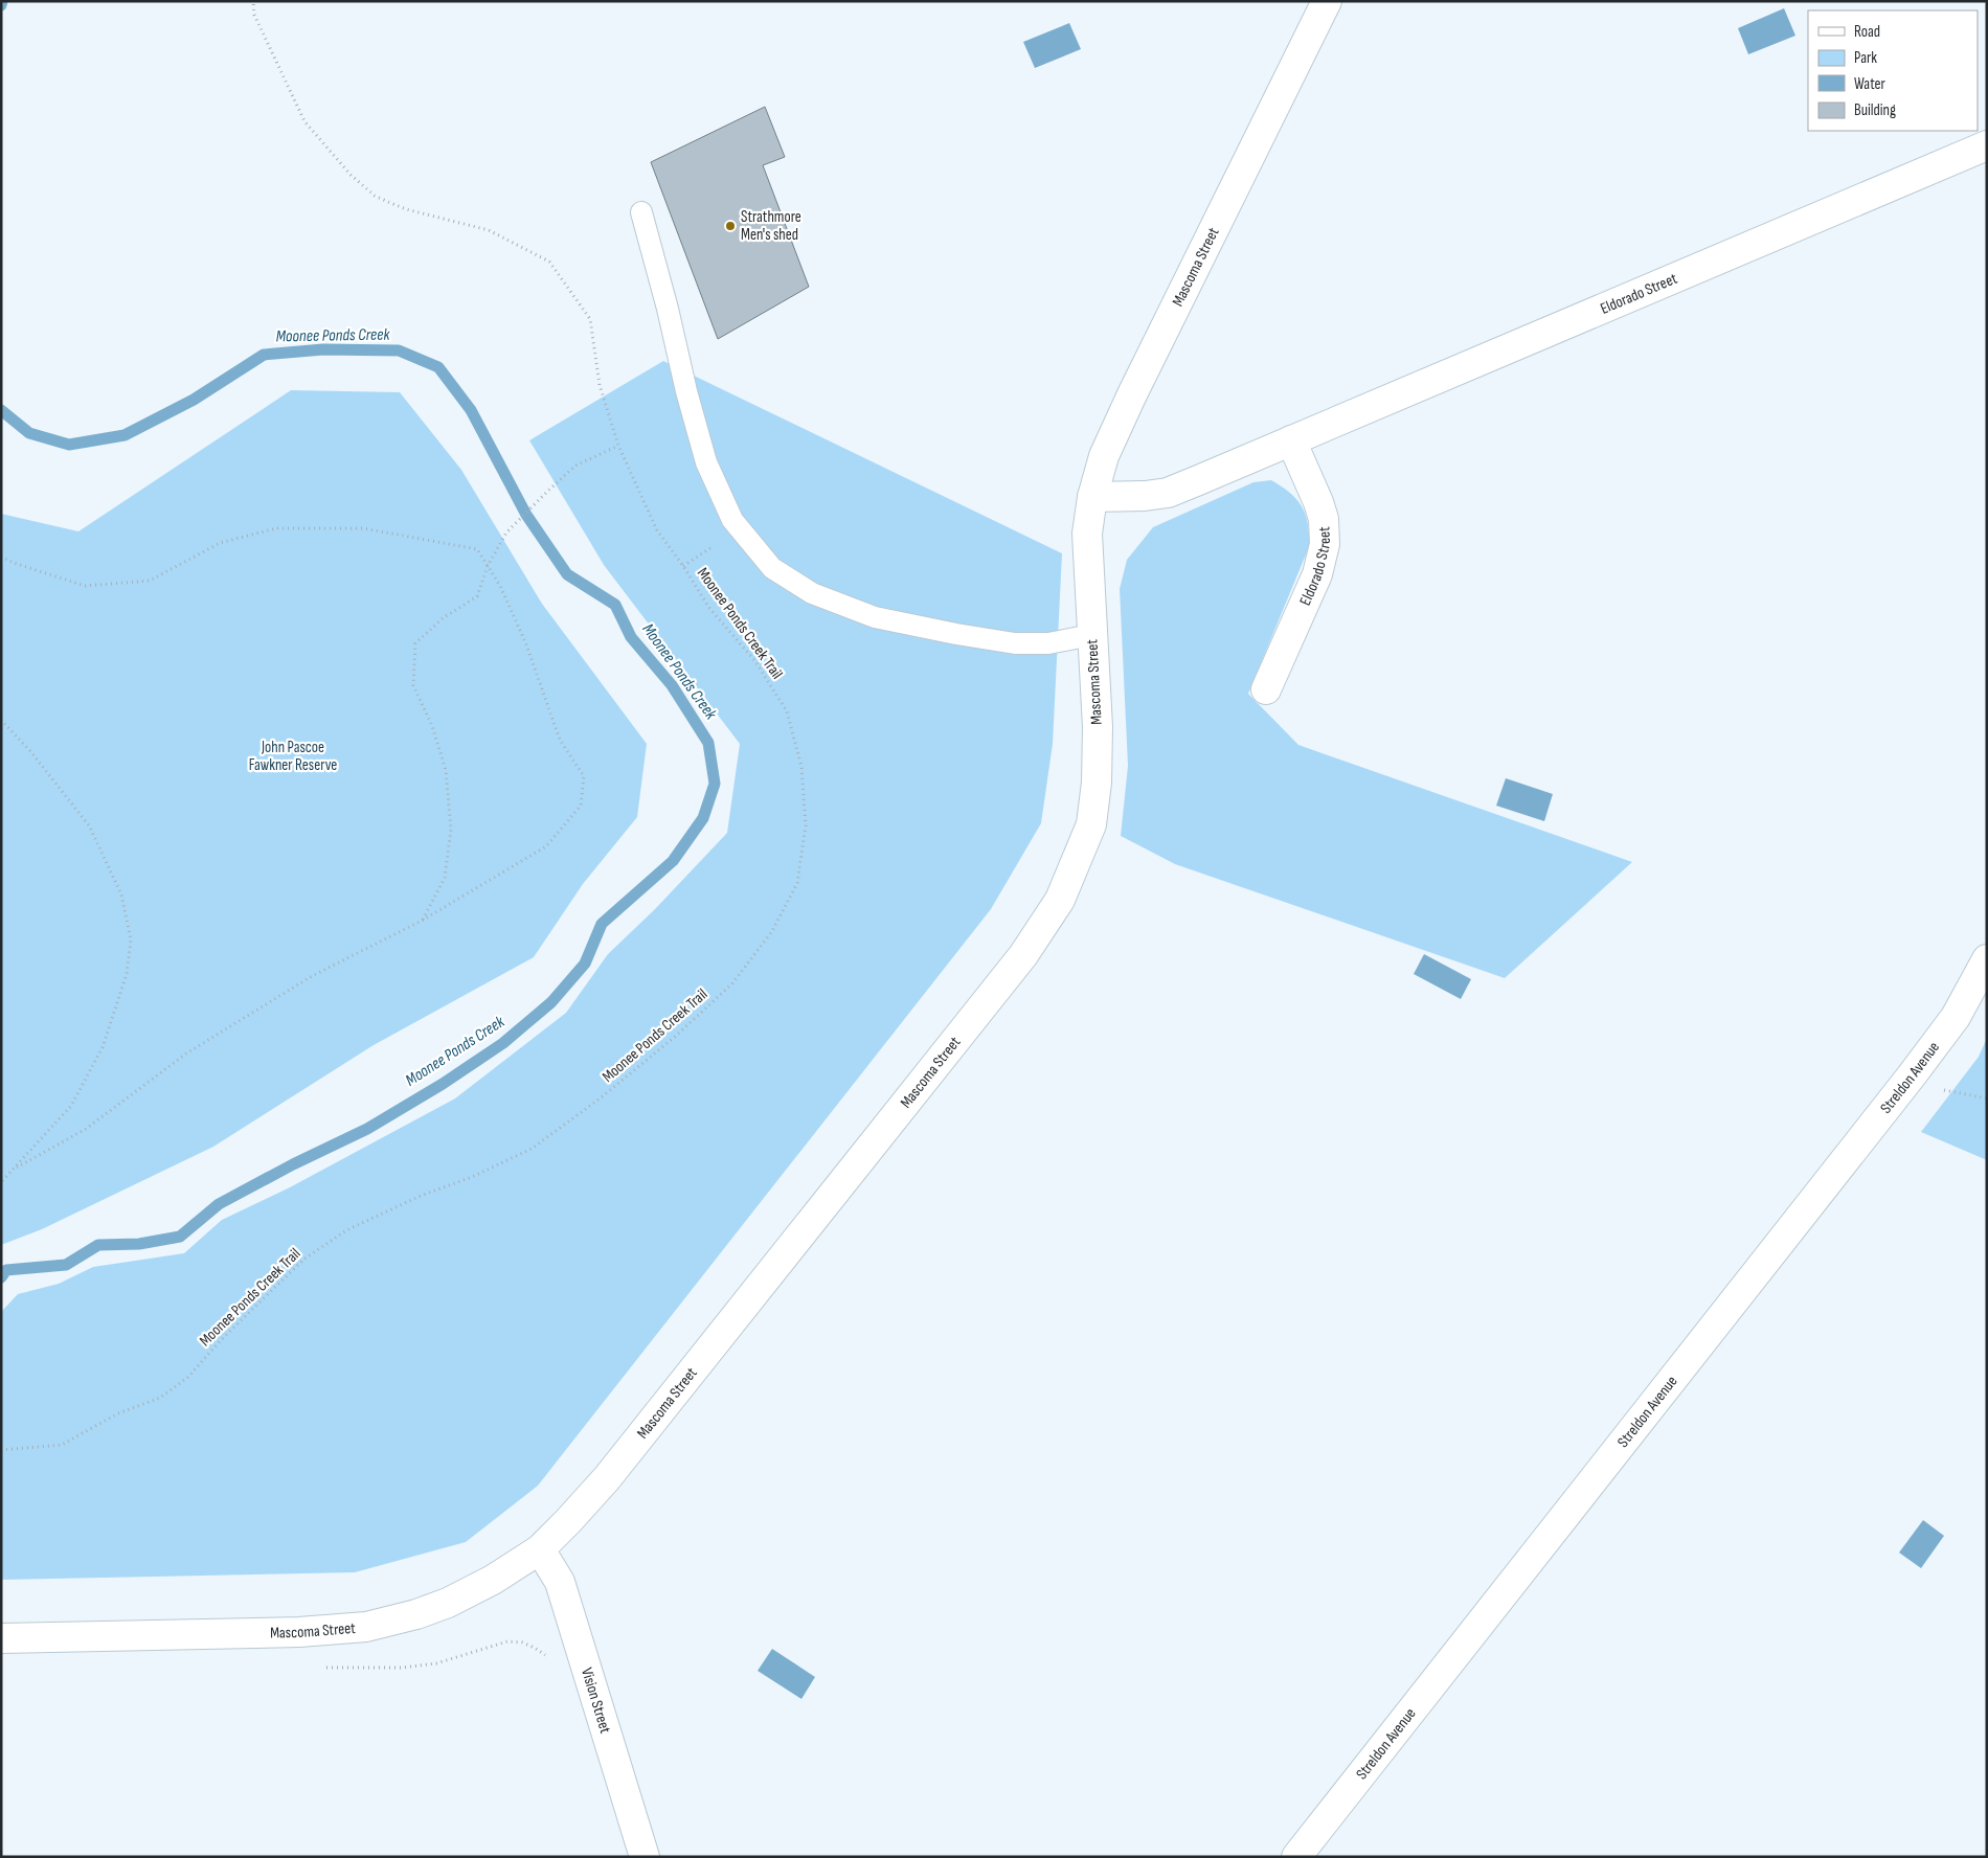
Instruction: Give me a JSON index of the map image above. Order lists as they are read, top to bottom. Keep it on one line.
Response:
{"streets":{"street":["Mascoma Street","Eldorado Street","Streldon Avenue","Vision Street"],"path":["Moonee Ponds Creek Trail"]},"crossings":[["Mascoma Street","Eldorado Street"],["Mascoma Street","Vision Street"]],"water":["Moonee Ponds Creek"],"parks":["John Pascoe Fawkner Reserve"],"places":["Strathmore Men's shed"],"legend":["Road","Park","Water","Building"]}
